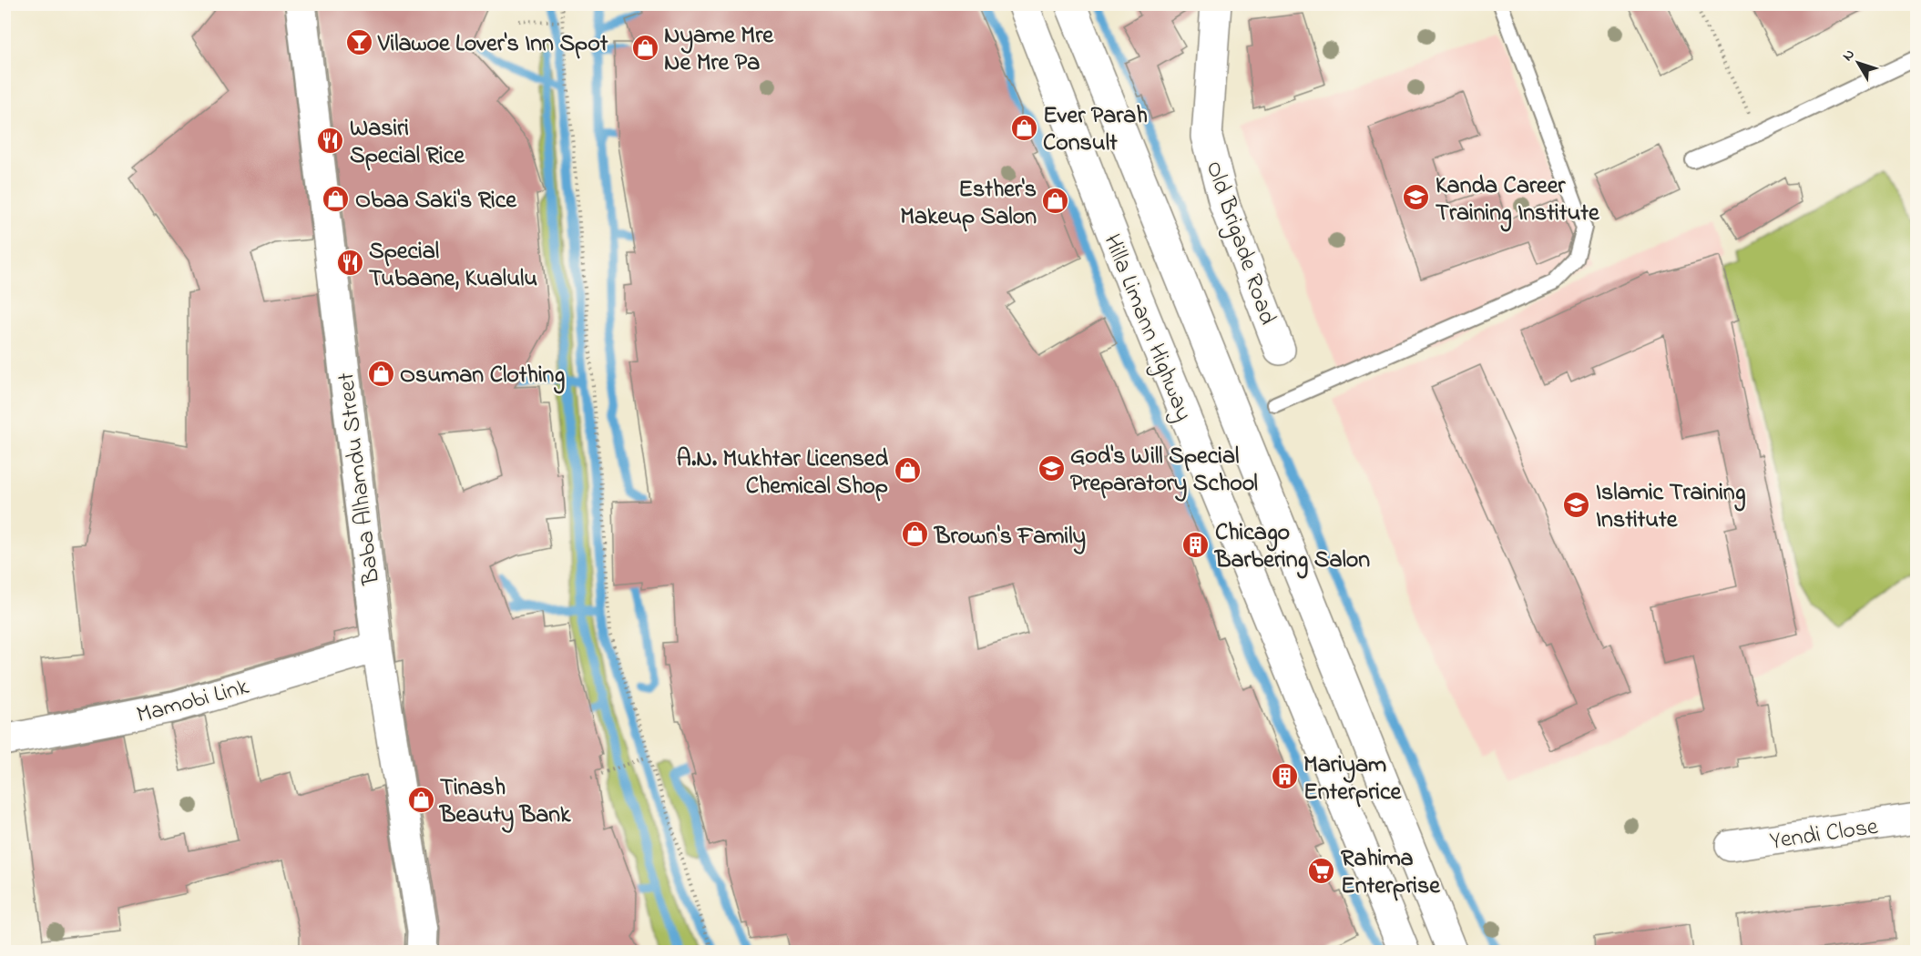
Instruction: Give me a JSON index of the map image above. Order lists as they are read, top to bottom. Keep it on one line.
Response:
{"streets":{"main road":["Old Brigade Road","Hilla Limann Highway","Baba Alhamdu Street","Mamobi Link","Yendi Close"]},"crossings":[["Baba Alhamdu Street","Mamobi Link"]],"places":{"bar":["Vilawoe Lover's Inn Spot"],"shop":["Nyame Mre Ne Mre Pa","Ever Parah Consult","Obaa Saki's Rice","Esther's Makeup Salon","Osuman Clothing","A.N. Mukhtar Licensed Chemical Shop","Brown's Family","Tinash Beauty Bank"],"restaurant":["Wasiri Special Rice","Special Tubaane, Kualulu"],"school or university":["Kanda Career Training Institute","God's Will Special Preparatory School","Islamic Training Institute"],"building":["Chicago Barbering Salon","Mariyam Enterprice"],"supermarket":["Rahima Enterprise"]},"north":"top left"}
